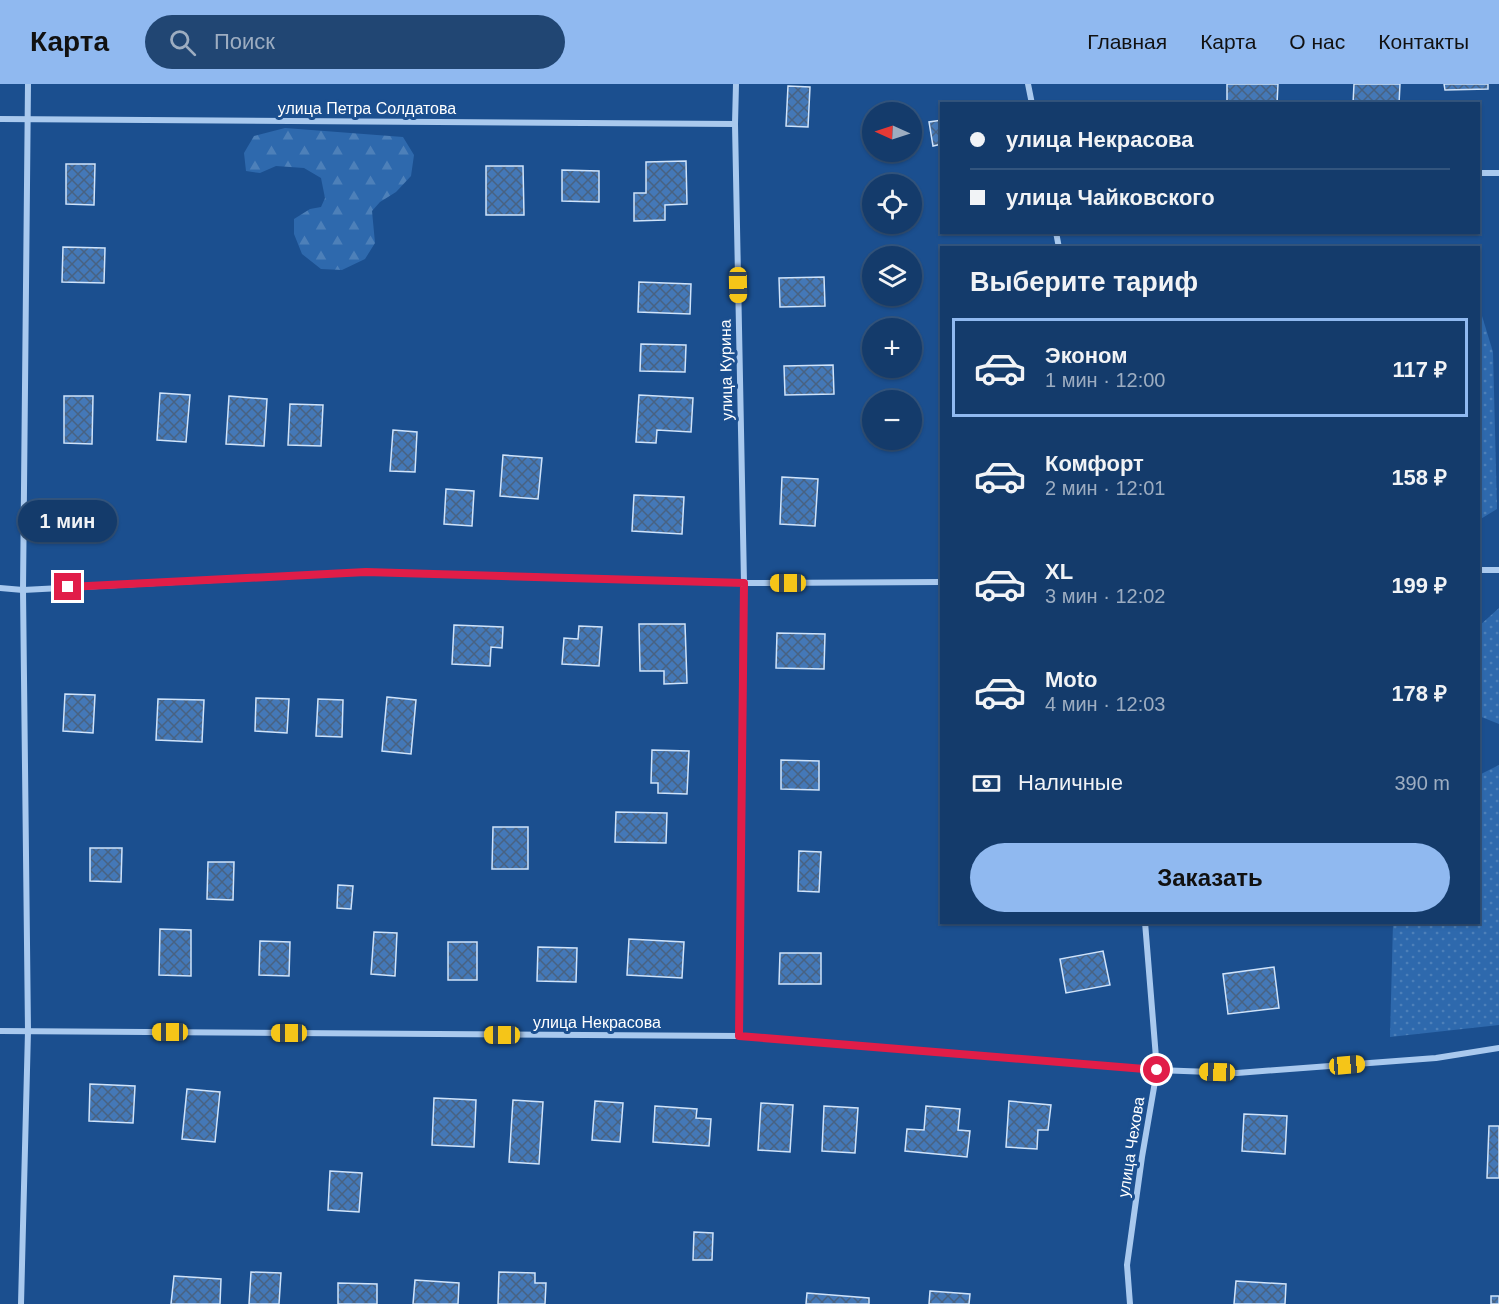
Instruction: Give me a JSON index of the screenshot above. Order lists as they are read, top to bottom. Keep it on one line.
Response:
{"streets":{"street":["улица Петра Солдатова","улица Курина","улица Некрасова","улица Чехова"]},"crossings":[["улица Петра Солдатова","улица Курина"],["улица Курина","улица Некрасова"],["улица Некрасова","улица Чехова"]],"north":"left","page":{"header":"Карта","search":"Поиск","nav":["Главная","Карта","О нас","Контакты"],"map_buttons":["+","−"],"banner":["улица Некрасова","улица Чайковского"],"heading":"Выберите тариф","list":[{"name":"Эконом","note":"1 мин · 12:00","value":"117 ₽"},{"name":"Комфорт","note":"2 мин · 12:01","value":"158 ₽"},{"name":"XL","note":"3 мин · 12:02","value":"199 ₽"},{"name":"Moto","note":"4 мин · 12:03","value":"178 ₽"}],"bubble":"1 мин","pay":["Наличные","390 m"],"buttons":"Заказать"}}
